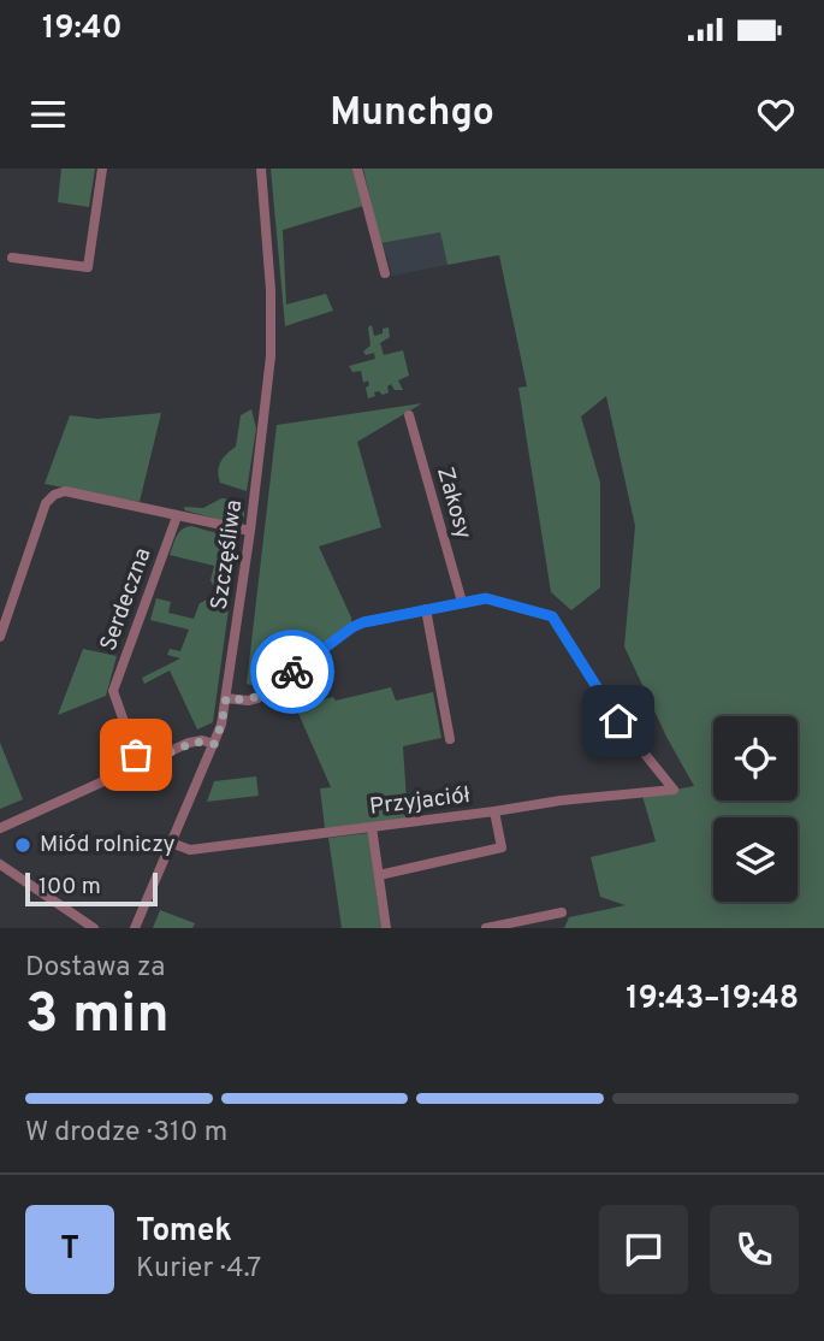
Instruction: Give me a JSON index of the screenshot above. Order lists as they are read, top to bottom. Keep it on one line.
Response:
{"streets":{"street":["Zakosy","Szczęśliwa","Serdeczna","Przyjaciół"]},"crossings":[["Zakosy","Przyjaciół"],["Szczęśliwa","Przyjaciół"]],"places":["Miód rolniczy"],"scale_bar":"100 m","page":{"status":"19:40","header":"Munchgo","scale":"100 m","heading":["3 min","Dostawa za","19:43–19:48"],"panel":["Tomek","Kurier · 4.7"],"bar":"W drodze · 310 m","round":"T"}}
